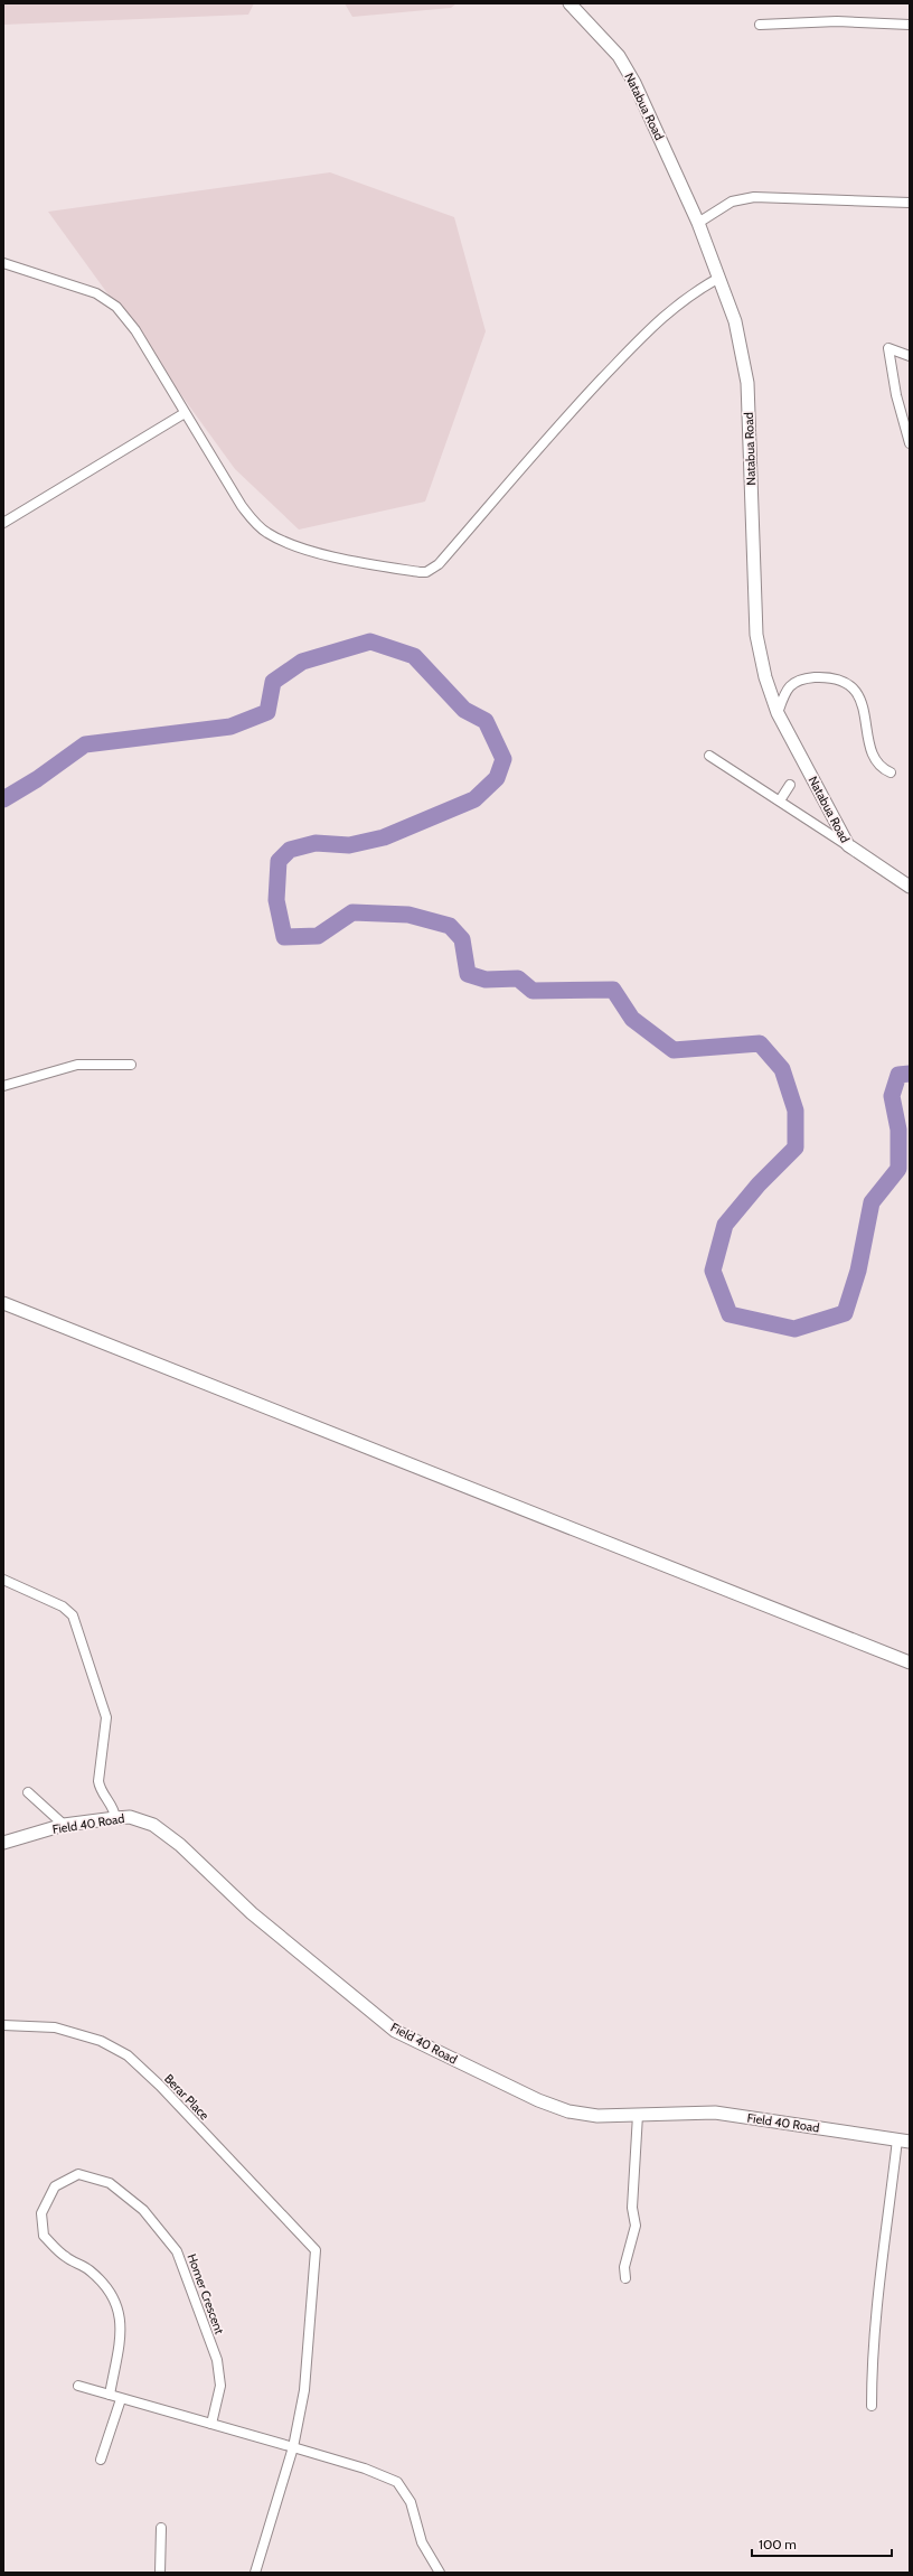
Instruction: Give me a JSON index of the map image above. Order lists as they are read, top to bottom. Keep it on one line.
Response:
{"streets":{"street":["Natabua Road","Field 40 Road","Berar Place","Homer Crescent"]},"scale_bar":"100 m"}
